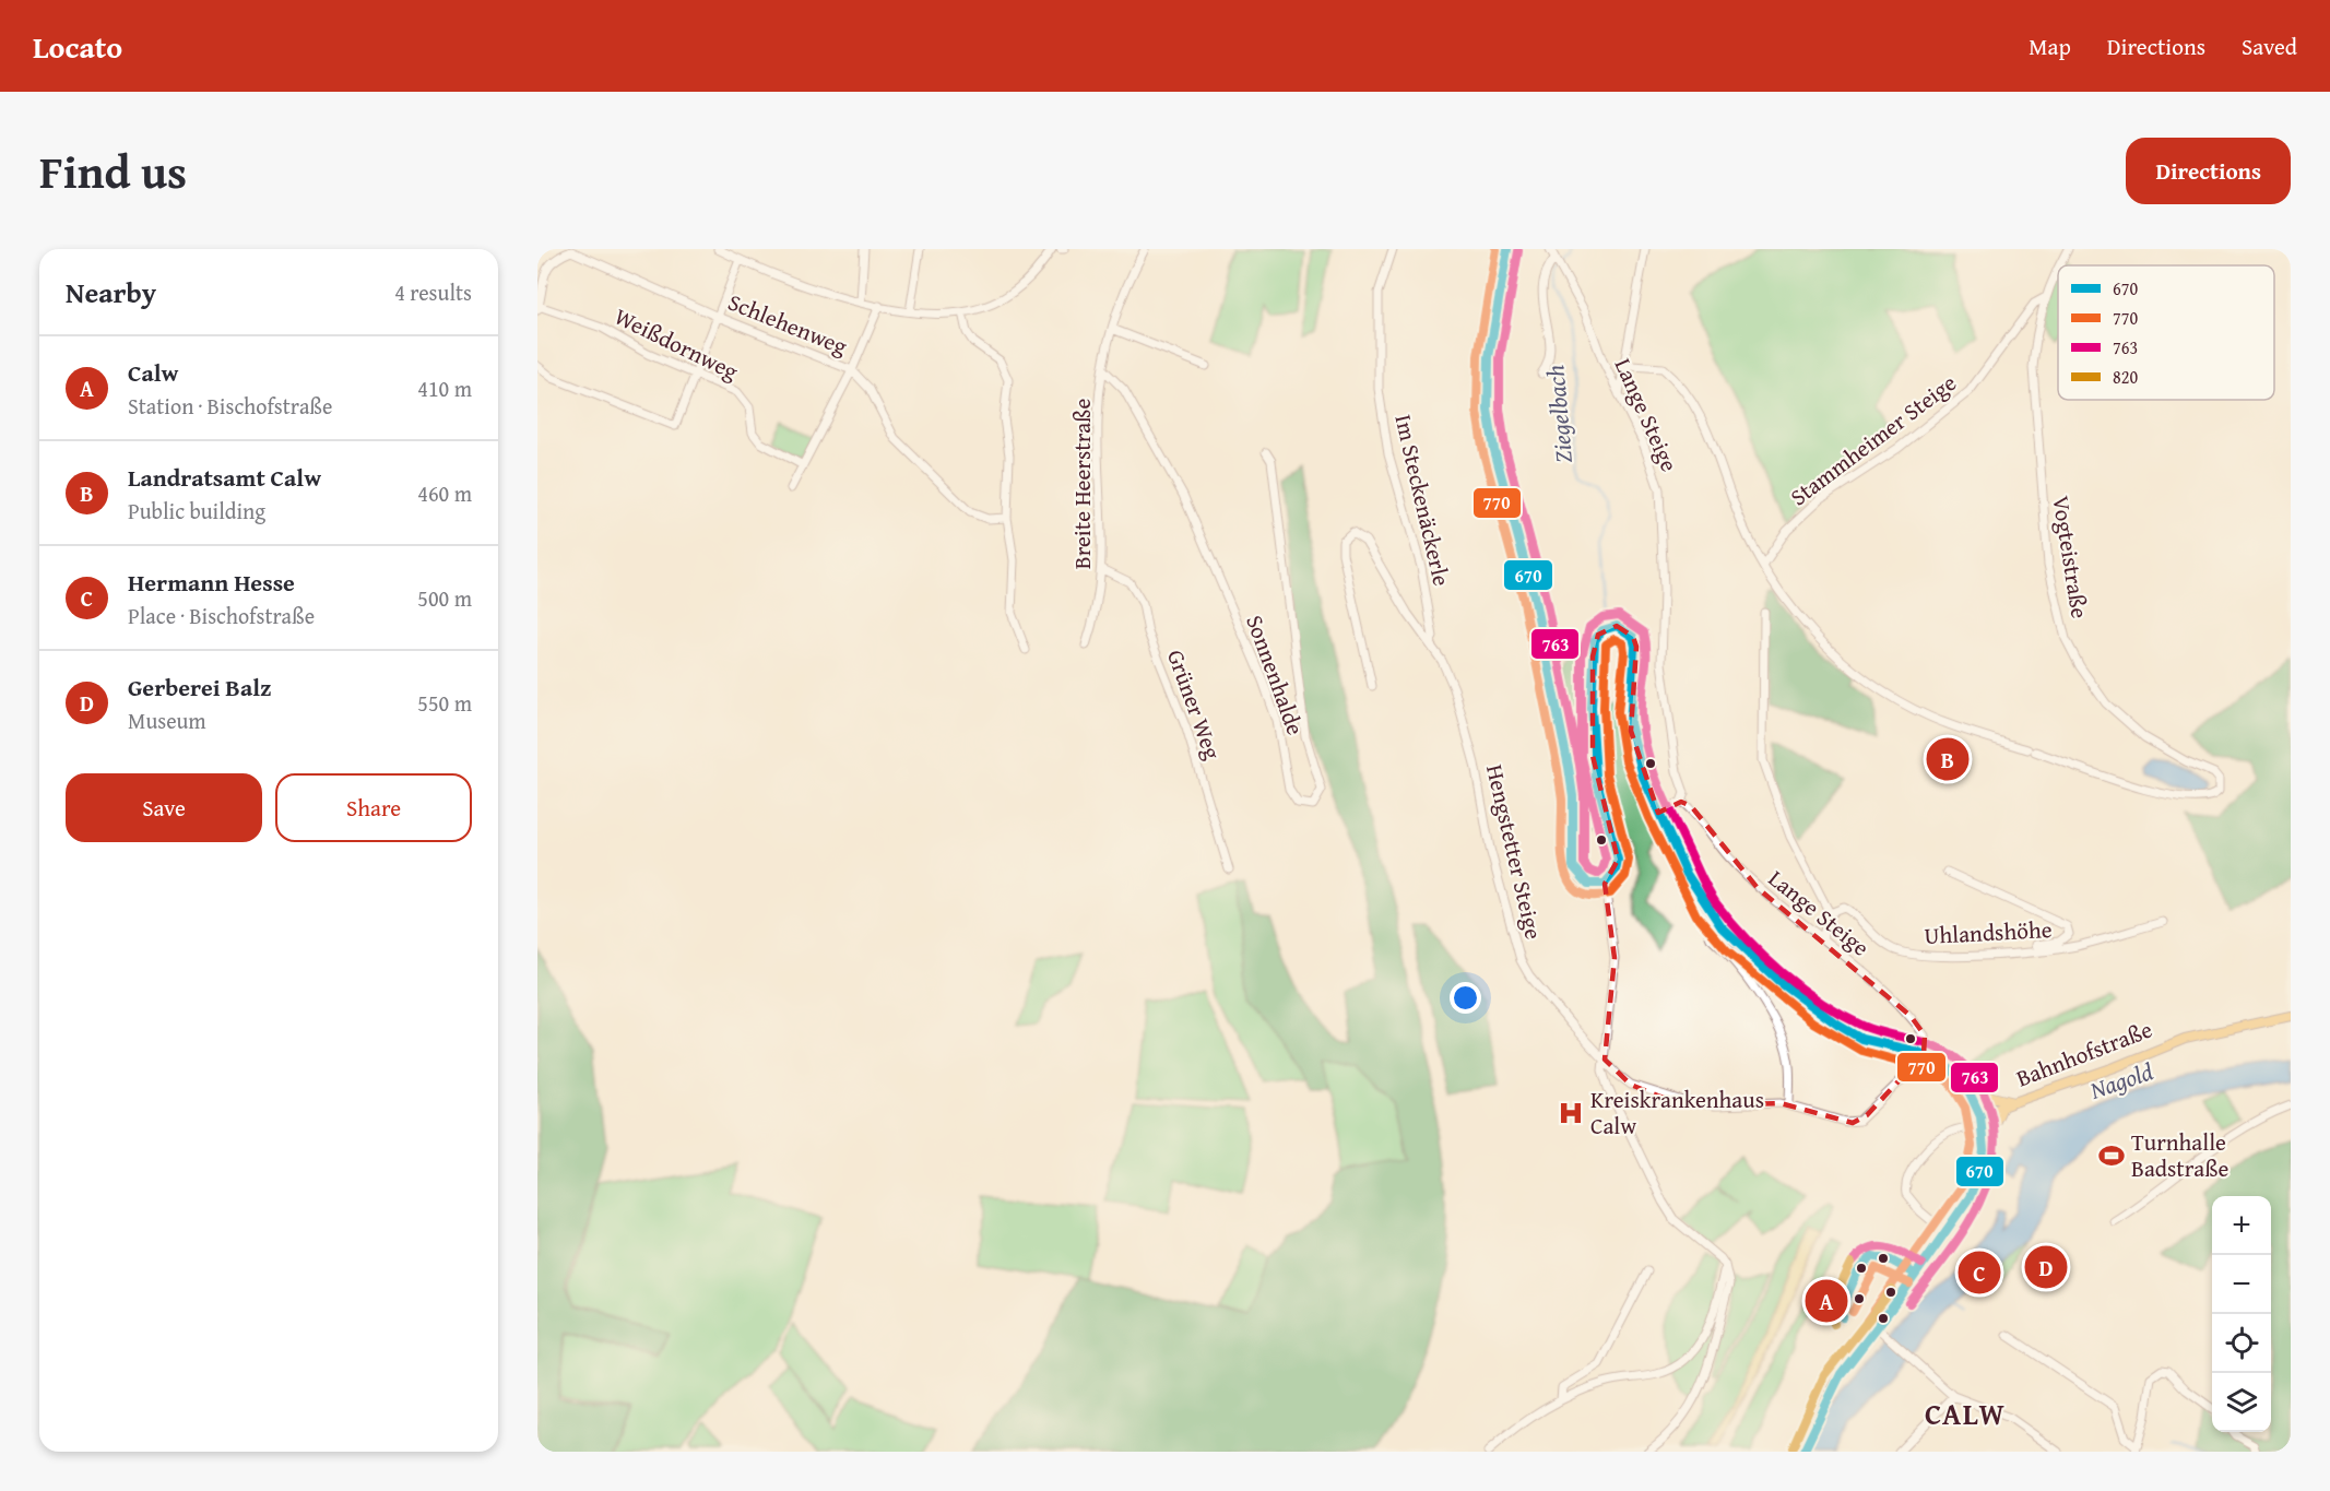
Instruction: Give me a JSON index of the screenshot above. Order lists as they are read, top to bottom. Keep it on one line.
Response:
{"streets":{"main road":["Bahnhofstraße"],"street":["Schlehenweg","Weißdornweg","Lange Steige","Stammheimer Steige","Breite Heerstraße","Im Steckenäckerle","Vogteistraße","Sonnenhalde","Grüner Weg","Hengstetter Steige","Uhlandshöhe"]},"crossings":[["Schlehenweg","Weißdornweg"],["Lange Steige","Hengstetter Steige"],["Stammheimer Steige","Vogteistraße"],["Breite Heerstraße","Sonnenhalde"],["Breite Heerstraße","Grüner Weg"],["Im Steckenäckerle","Hengstetter Steige"]],"districts":["CALW"],"water":["Ziegelbach","Nagold"],"places":{"hospital":["Kreiskrankenhaus Calw"],"sports":["Turnhalle Badstraße"]},"lines":["transit line 670","transit line 770","transit line 763","transit line 820"],"legend":["670","770","763","820"],"page":{"header":"Locato","nav":["Map","Directions","Saved"],"title":"Find us","buttons":["Directions",["Save","Share"]],"heading":["Nearby","4 results"],"list":[{"mark":"A","name":"Calw","note":"Station · Bischofstraße","value":"410 m"},{"mark":"B","name":"Landratsamt Calw","note":"Public building","value":"460 m"},{"mark":"C","name":"Hermann Hesse","note":"Place · Bischofstraße","value":"500 m"},{"mark":"D","name":"Gerberei Balz","note":"Museum","value":"550 m"}],"pins":["B","D","C","A"],"map_buttons":["+","−"]}}
